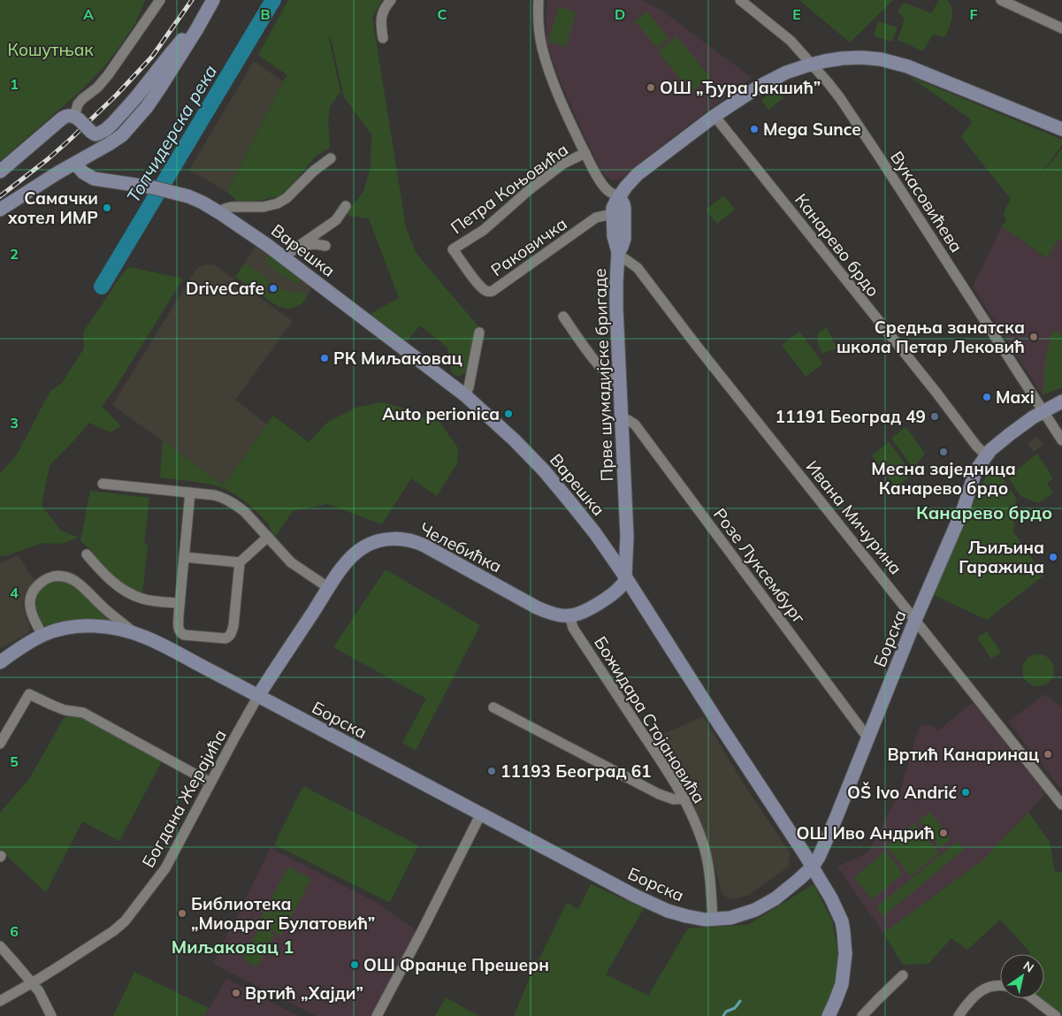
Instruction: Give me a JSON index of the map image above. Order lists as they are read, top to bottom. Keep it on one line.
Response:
{"streets":{"street":["Петра Коњовића","Вукасовићева","Канарево брдо","Раковичка","Варешка","Прве шумадијске бригаде","Ивана Мичурина","Челебићка","Розе Луксембург","Борска","Божидара Стојановића","Богдана Жерајића"]},"crossings":[["Петра Коњовића","Раковичка"],["Петра Коњовића","Прве шумадијске бригаде"],["Вукасовићева","Борска"],["Канарево брдо","Борска"],["Раковичка","Прве шумадијске бригаде"],["Варешка","Прве шумадијске бригаде"],["Варешка","Борска"],["Прве шумадијске бригаде","Ивана Мичурина"],["Прве шумадијске бригаде","Розе Луксембург"],["Ивана Мичурина","Борска"],["Челебићка","Борска"],["Челебићка","Божидара Стојановића"],["Челебићка","Богдана Жерајића"],["Розе Луксембург","Борска"],["Борска","Божидара Стојановића"],["Борска","Богдана Жерајића"]],"districts":["Канарево брдо","Миљаковац 1"],"water":["Топчидерска река"],"parks":["Кошутњак"],"places":["ОШ „Ђура Јакшић”","Mega Sunce","Самачки хотел ИМР","DriveCafe","Средња занатска школа Петар Лековић","РК Миљаковац","Maxi","Auto perionica","11191 Београд 49","Месна заједница Канарево брдо","Љиљина Гаражица","Вртић Канаринац","11193 Београд 61","OŠ Ivo Andrić","ОШ Иво Андрић","Библиотека „Миодраг Булатовић”","ОШ Франце Прешерн","Вртић „Хајди”"],"north":"top right","grid":{"columns":["A","B","C","D","E","F"],"rows":["1","2","3","4","5","6"]}}
